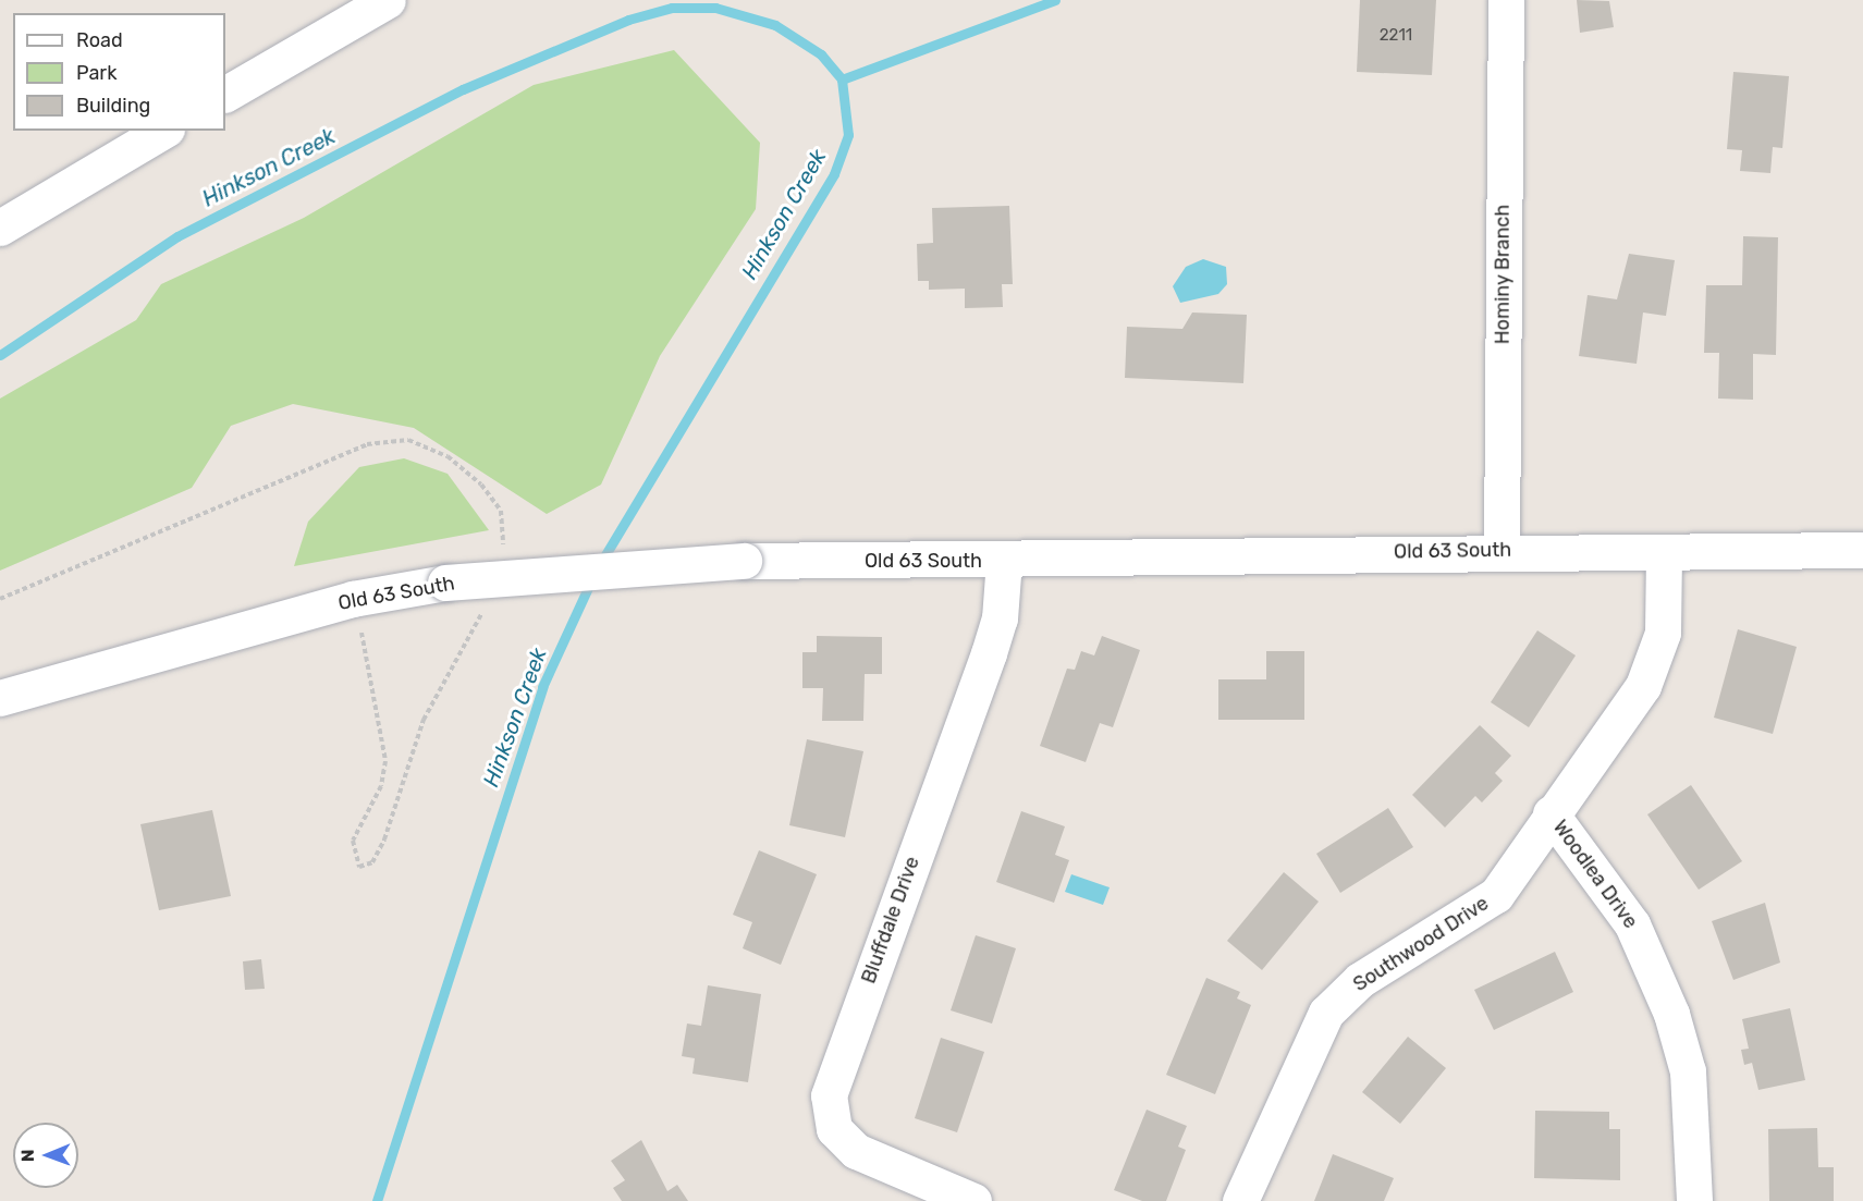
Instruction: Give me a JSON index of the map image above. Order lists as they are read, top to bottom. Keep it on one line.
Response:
{"streets":{"street":["Hominy Branch","Old 63 South","Woodlea Drive","Bluffdale Drive","Southwood Drive"]},"crossings":[["Hominy Branch","Old 63 South"],["Old 63 South","Bluffdale Drive"],["Old 63 South","Southwood Drive"],["Woodlea Drive","Southwood Drive"]],"water":["Hinkson Creek"],"house_numbers":["2211"],"legend":["Road","Park","Building"],"north":"left"}
